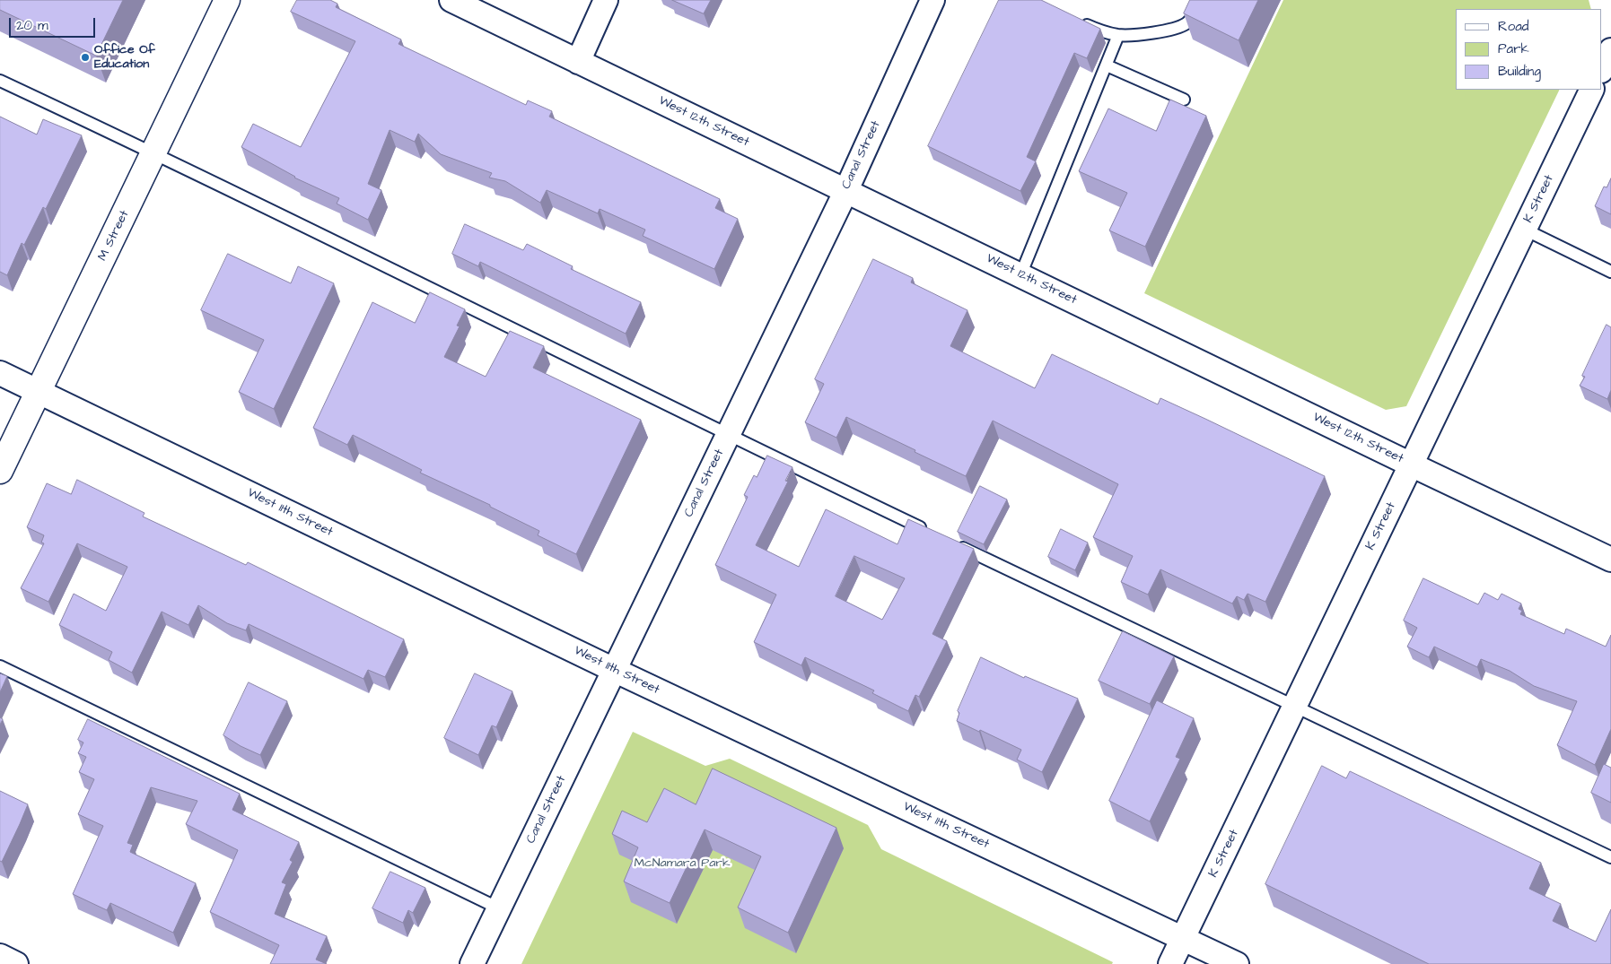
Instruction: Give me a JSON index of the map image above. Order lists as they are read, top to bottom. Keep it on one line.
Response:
{"streets":{"street":["West 12th Street","Canal Street","K Street","M Street","West 11th Street"]},"crossings":[["West 12th Street","Canal Street"],["West 12th Street","K Street"],["Canal Street","West 11th Street"],["K Street","West 11th Street"],["M Street","West 11th Street"]],"parks":["McNamara Park"],"places":["Office Of Education"],"legend":["Road","Park","Building"],"scale_bar":"20 m"}
